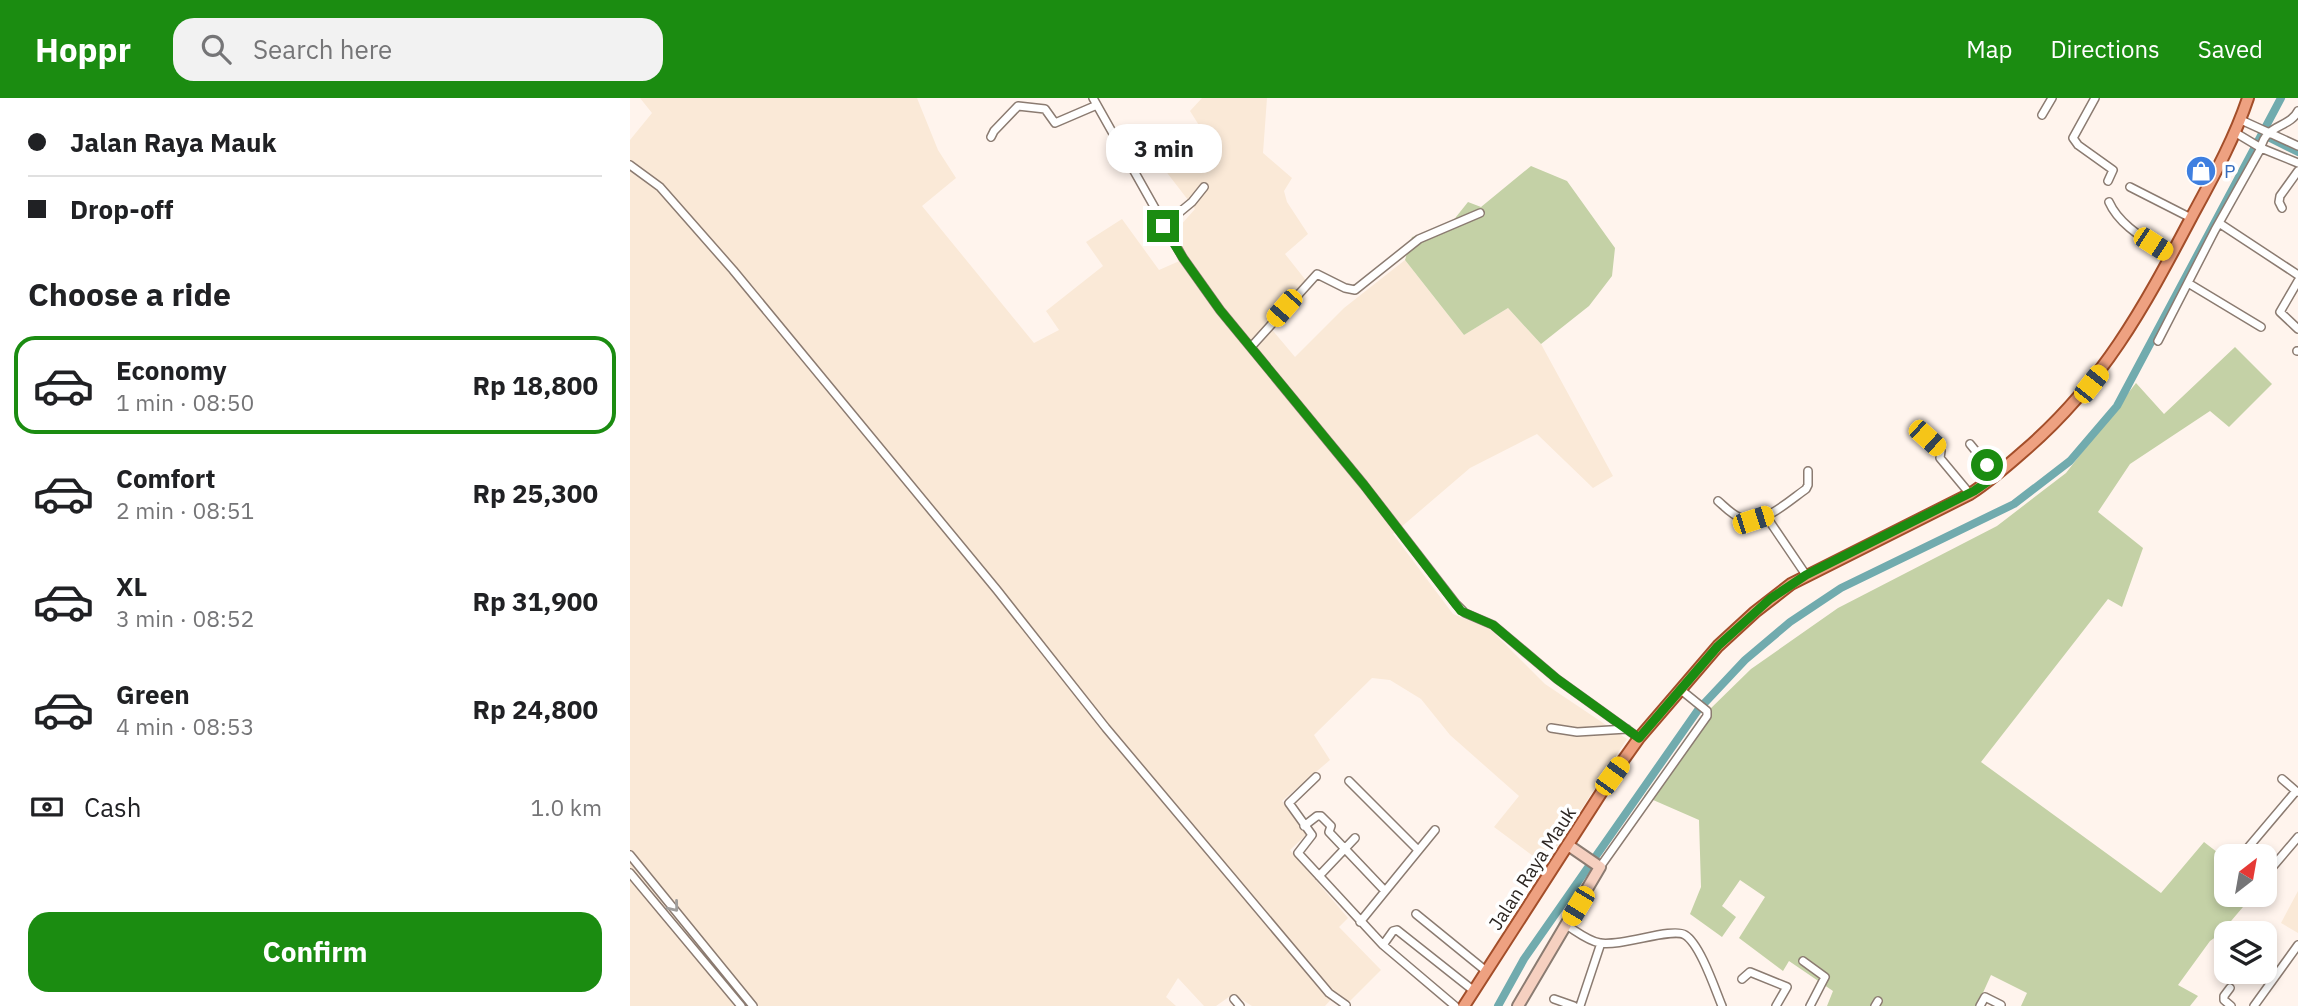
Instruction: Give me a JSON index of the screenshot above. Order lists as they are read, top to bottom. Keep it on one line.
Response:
{"streets":{"main road":["Jalan Raya Mauk"]},"places":{"shop":["P"]},"north":"top right","page":{"header":"Hoppr","search":"Search here","nav":["Map","Directions","Saved"],"banner":["Jalan Raya Mauk","Drop-off"],"bubble":"3 min","heading":"Choose a ride","list":[{"name":"Economy","note":"1 min · 08:50","value":"Rp 18,800"},{"name":"Comfort","note":"2 min · 08:51","value":"Rp 25,300"},{"name":"XL","note":"3 min · 08:52","value":"Rp 31,900"},{"name":"Green","note":"4 min · 08:53","value":"Rp 24,800"}],"pay":["Cash","1.0 km"],"buttons":"Confirm"}}
